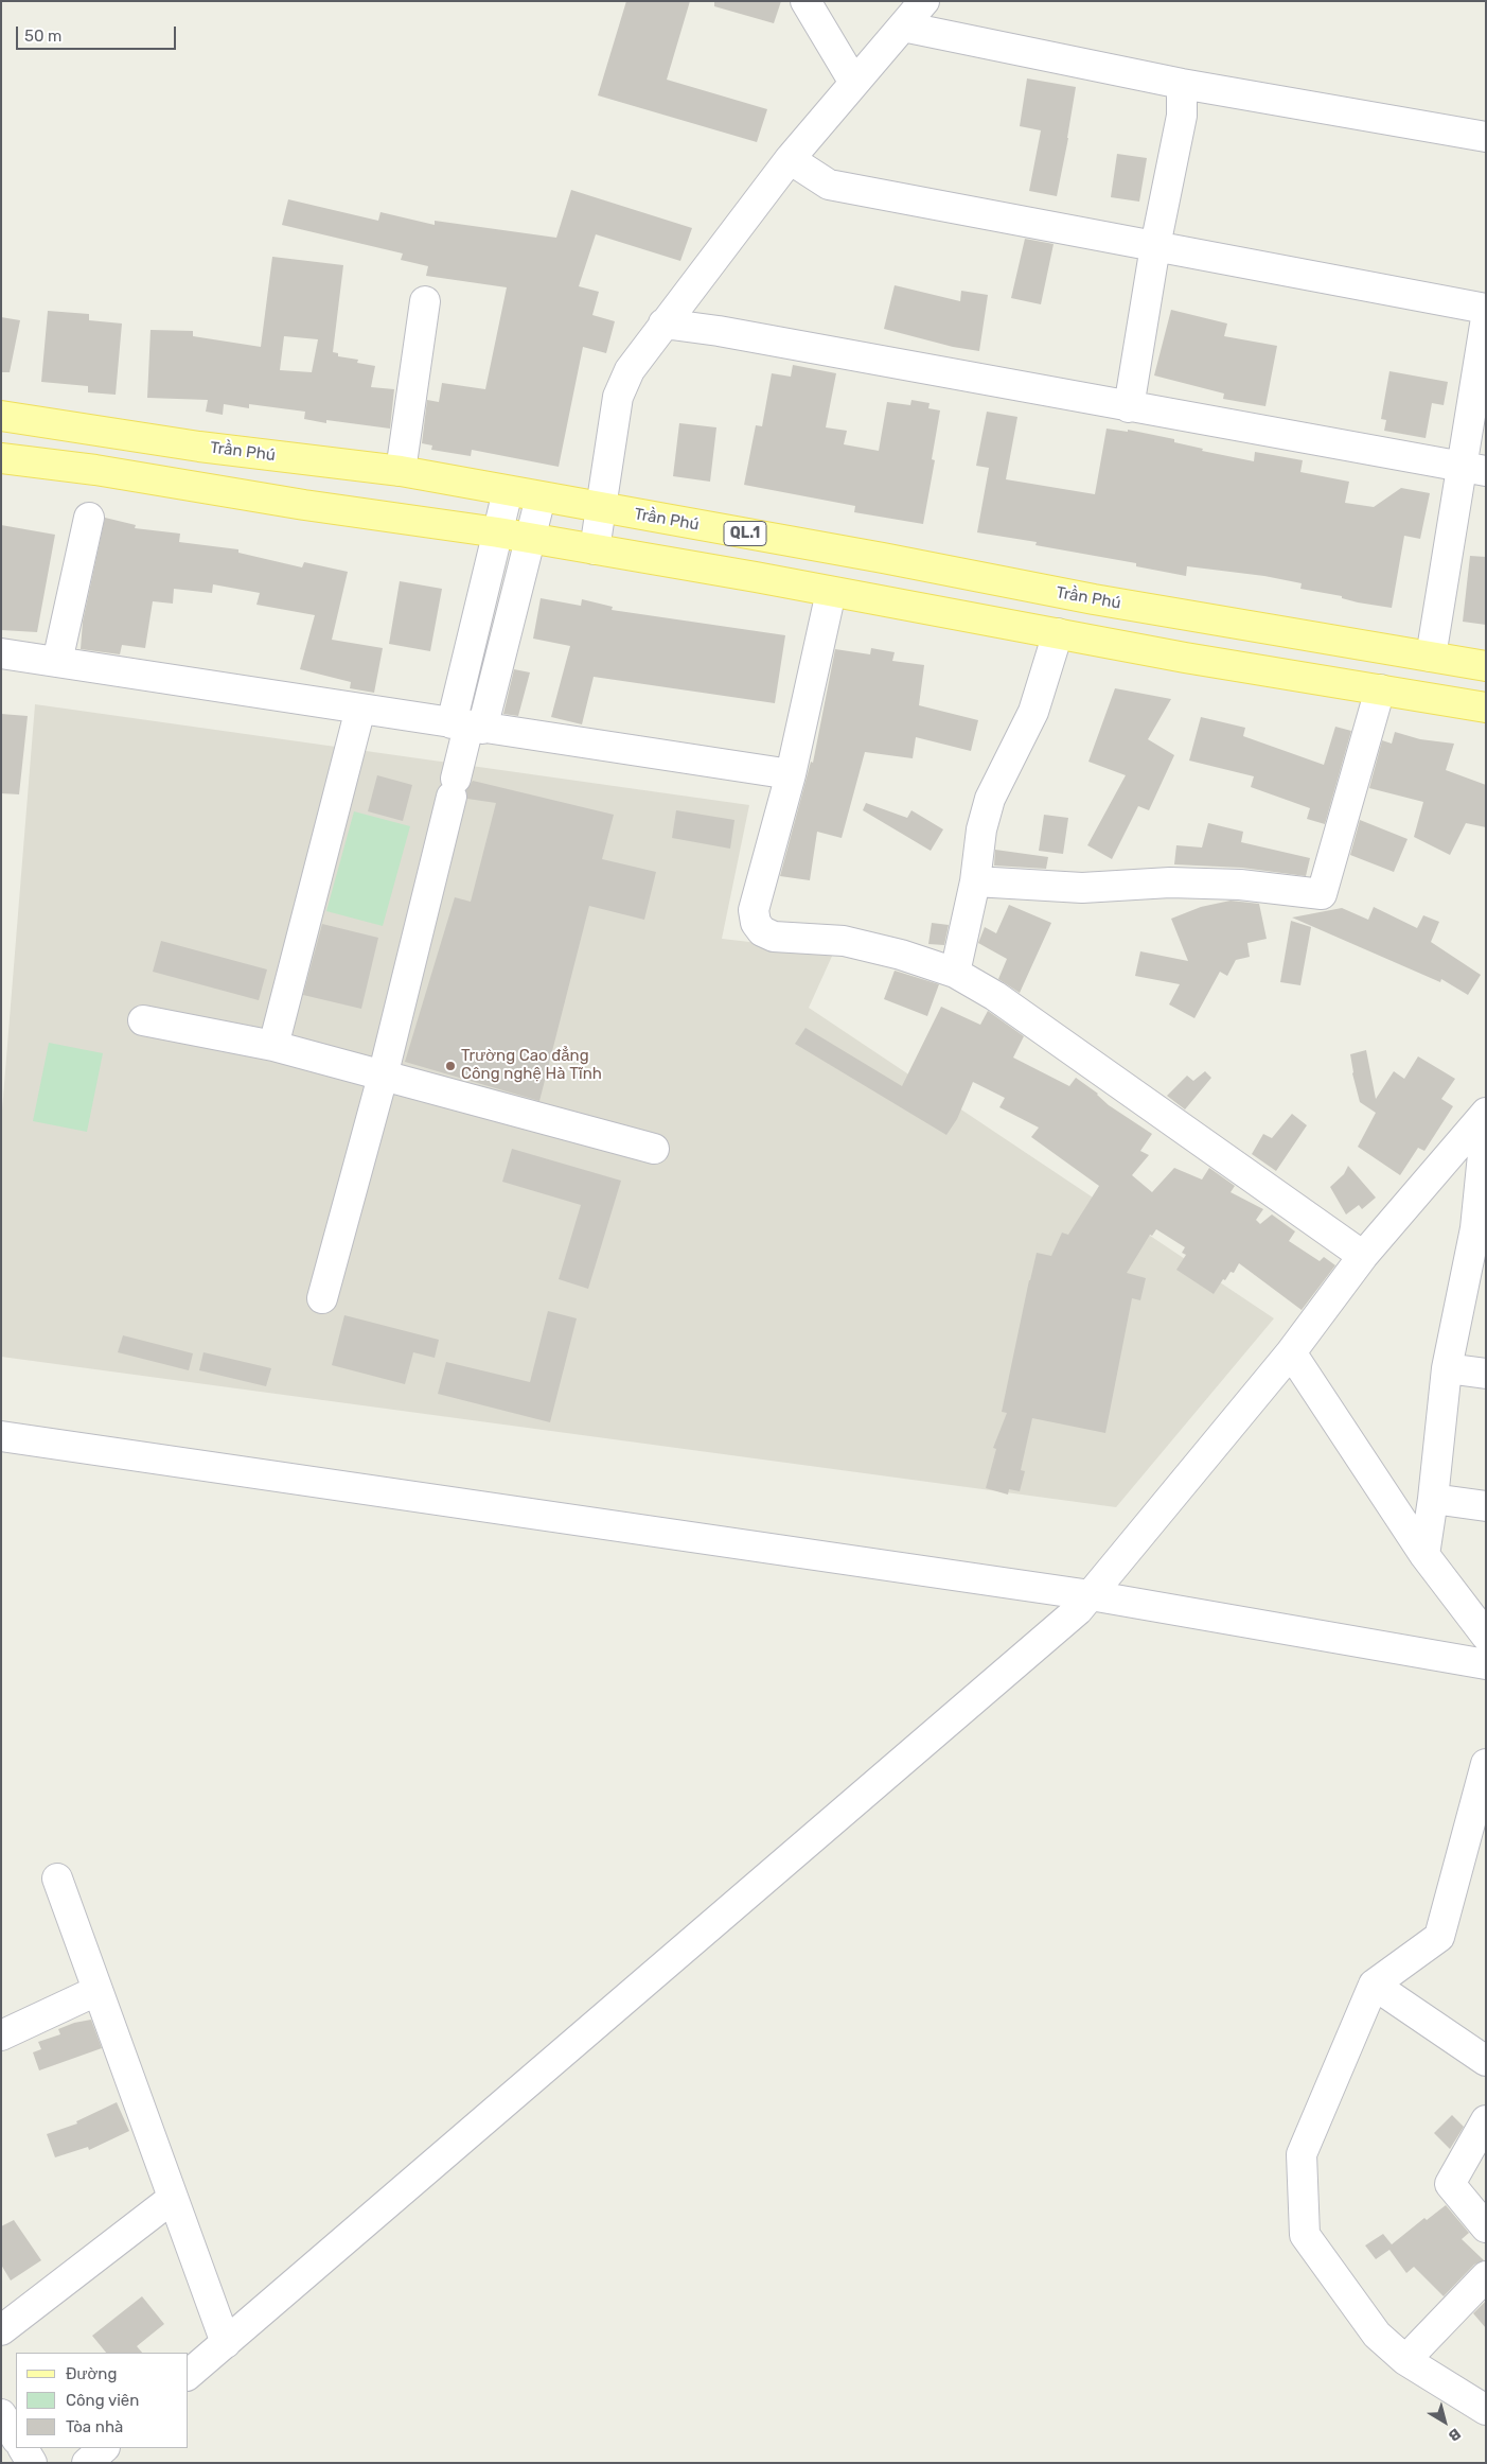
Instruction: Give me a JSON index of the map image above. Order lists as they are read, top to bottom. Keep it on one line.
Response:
{"streets":{"main road":["Trần Phú","QL.1"]},"places":["Trường Cao đẳng Công nghệ Hà Tĩnh"],"legend":["Đường","Công viên","Tòa nhà"],"scale_bar":"50 m","north":"bottom right"}
